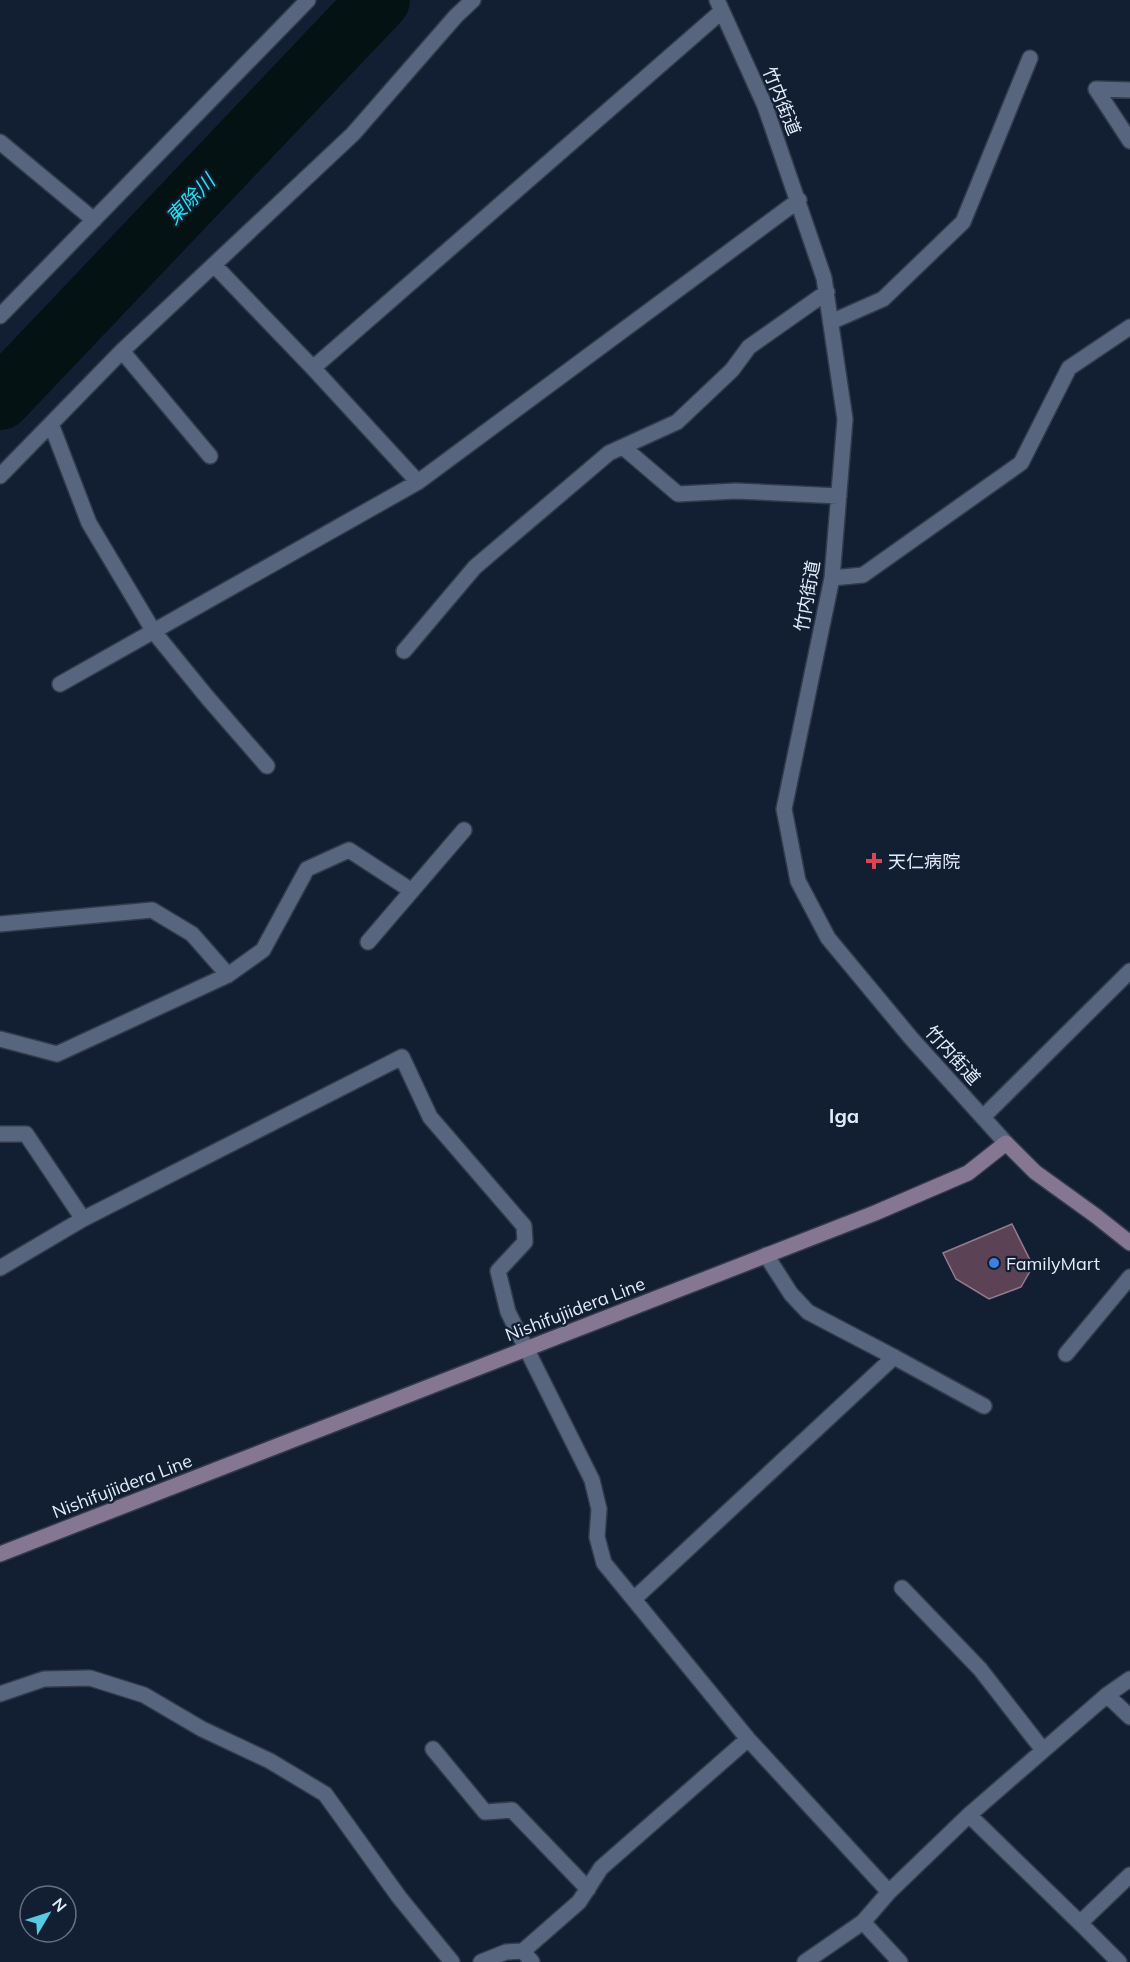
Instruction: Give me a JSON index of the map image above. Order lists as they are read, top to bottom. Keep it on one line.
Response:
{"streets":{"main road":["Nishifujiidera Line"],"street":["竹内街道"]},"crossings":[["竹内街道","Nishifujiidera Line"]],"districts":["Iga"],"water":["東除川"],"places":{"health":["天仁病院"],"other":["FamilyMart"]},"north":"top right"}
